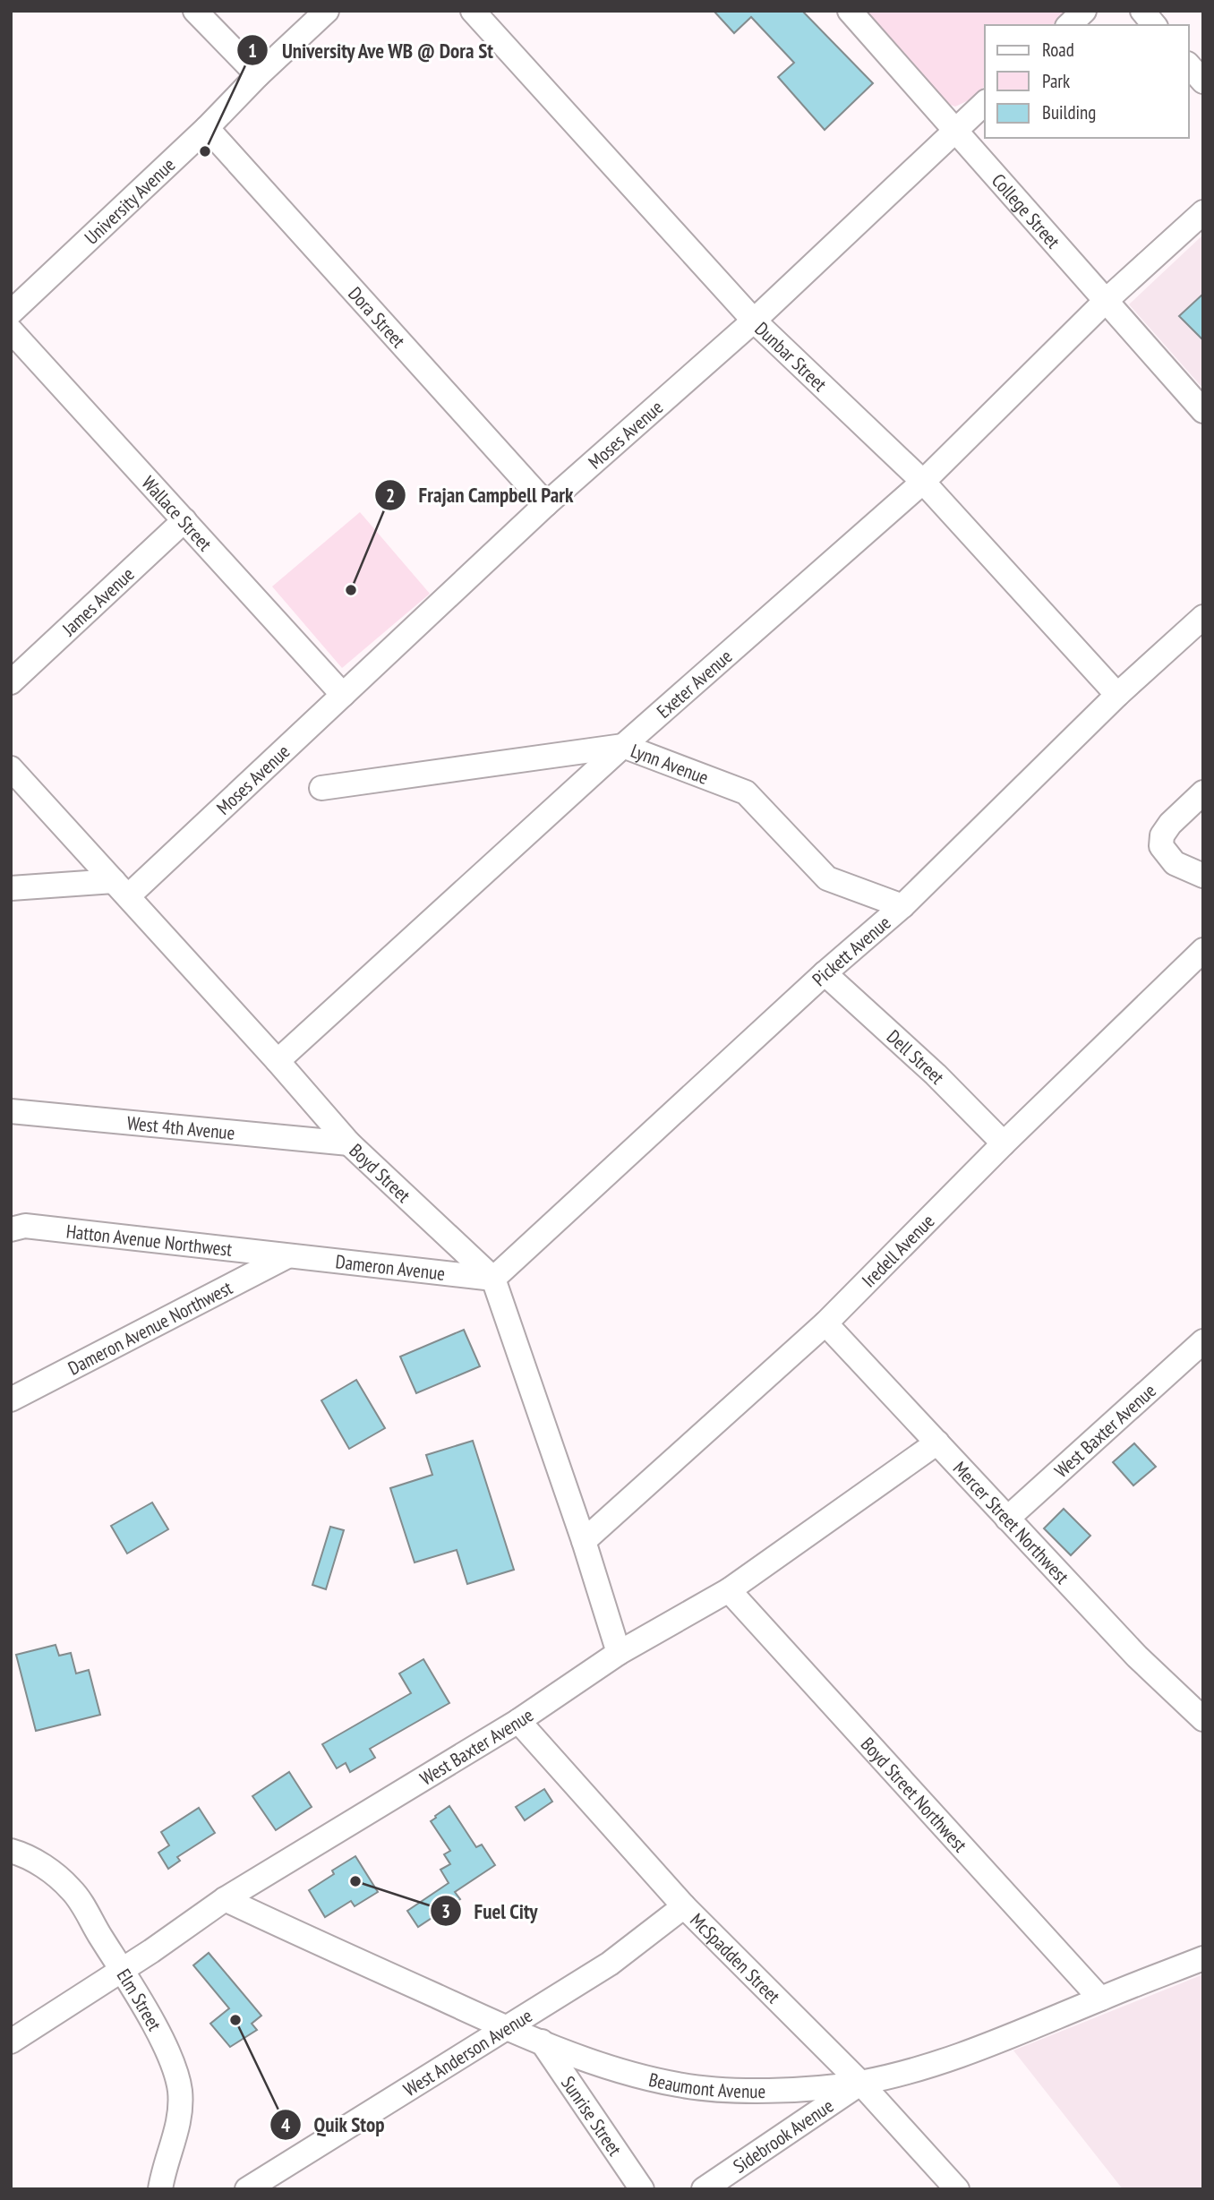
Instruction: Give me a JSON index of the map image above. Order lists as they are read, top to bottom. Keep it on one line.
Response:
{"streets":{"street":["University Avenue","College Street","Dora Street","Dunbar Street","Moses Avenue","Wallace Street","James Avenue","Exeter Avenue","Lynn Avenue","Pickett Avenue","Dell Street","West 4th Avenue","Boyd Street","Hatton Avenue Northwest","Iredell Avenue","Dameron Avenue","Dameron Avenue Northwest","West Baxter Avenue","Mercer Street Northwest","Boyd Street Northwest","McSpadden Street","Elm Street","West Anderson Avenue","Beaumont Avenue","Sunrise Street","Sidebrook Avenue"]},"crossings":[["University Avenue","Dora Street"],["College Street","Moses Avenue"],["College Street","Exeter Avenue"],["Dora Street","Moses Avenue"],["Dunbar Street","Moses Avenue"],["Dunbar Street","Exeter Avenue"],["Dunbar Street","Pickett Avenue"],["Moses Avenue","Wallace Street"],["Moses Avenue","Boyd Street"],["Wallace Street","James Avenue"],["Exeter Avenue","Lynn Avenue"],["Exeter Avenue","Boyd Street"],["Lynn Avenue","Pickett Avenue"],["Pickett Avenue","Dell Street"],["Pickett Avenue","Boyd Street"],["Pickett Avenue","Dameron Avenue"],["Dell Street","Iredell Avenue"],["West 4th Avenue","Boyd Street"],["Boyd Street","Iredell Avenue"],["Boyd Street","Dameron Avenue"],["Boyd Street","West Baxter Avenue"],["Hatton Avenue Northwest","Dameron Avenue"],["Hatton Avenue Northwest","Dameron Avenue Northwest"],["Iredell Avenue","Mercer Street Northwest"],["Dameron Avenue","Dameron Avenue Northwest"],["West Baxter Avenue","Mercer Street Northwest"],["West Baxter Avenue","Boyd Street Northwest"],["West Baxter Avenue","McSpadden Street"],["West Baxter Avenue","Elm Street"],["West Baxter Avenue","Beaumont Avenue"],["Boyd Street Northwest","Beaumont Avenue"],["McSpadden Street","West Anderson Avenue"],["McSpadden Street","Beaumont Avenue"],["McSpadden Street","Sidebrook Avenue"],["West Anderson Avenue","Beaumont Avenue"],["Beaumont Avenue","Sunrise Street"],["Beaumont Avenue","Sidebrook Avenue"]],"places":["University Ave WB @ Dora St","Frajan Campbell Park","Fuel City","Quik Stop"],"legend":["Road","Park","Building"]}
